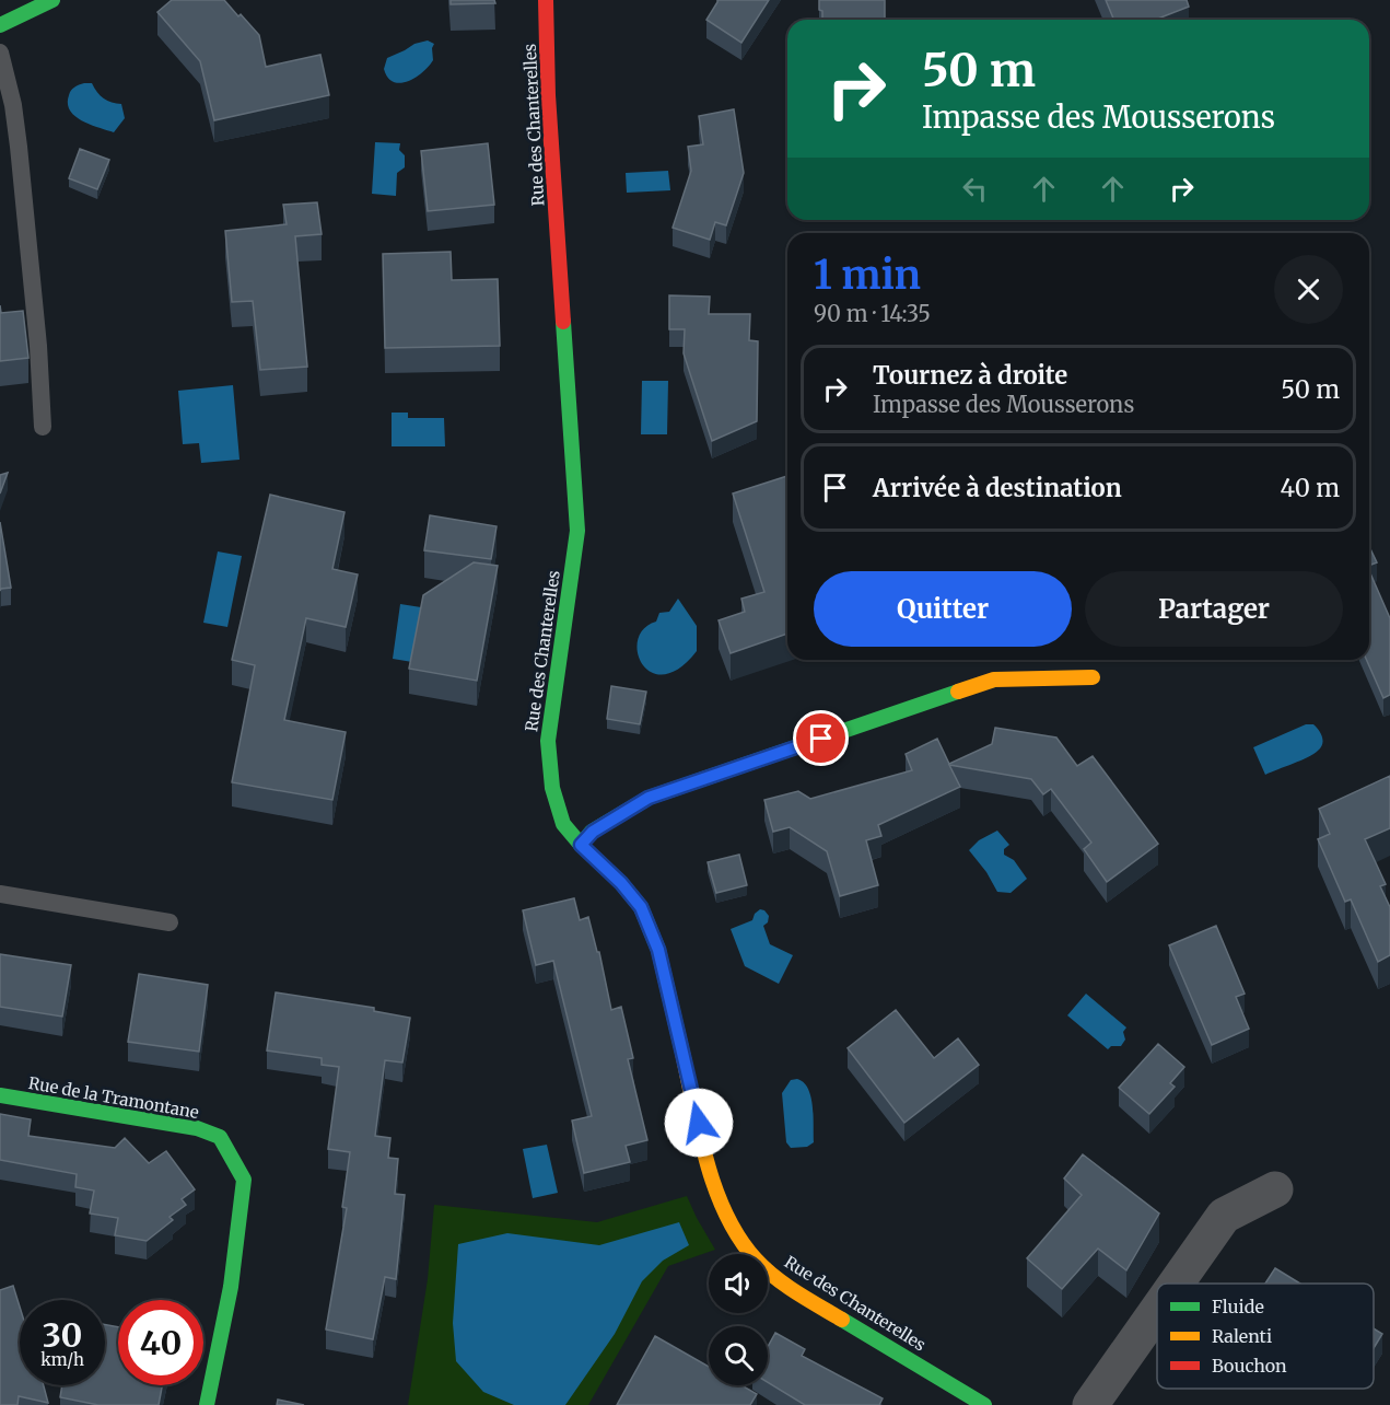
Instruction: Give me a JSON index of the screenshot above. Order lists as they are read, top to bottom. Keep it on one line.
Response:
{"streets":{"street":["Rue des Chanterelles","Rue de la Tramontane"]},"legend":["Fluide","Ralenti","Bouchon"],"page":{"turn":["50 m","Impasse des Mousserons"],"heading":["1 min","90 m · 14:35"],"list":[{"name":"Tournez à droite","note":"Impasse des Mousserons","value":"50 m"},{"name":"Arrivée à destination","value":"40 m"}],"buttons":["Quitter","Partager"],"speed":"30 km/h","limit":"40"}}
